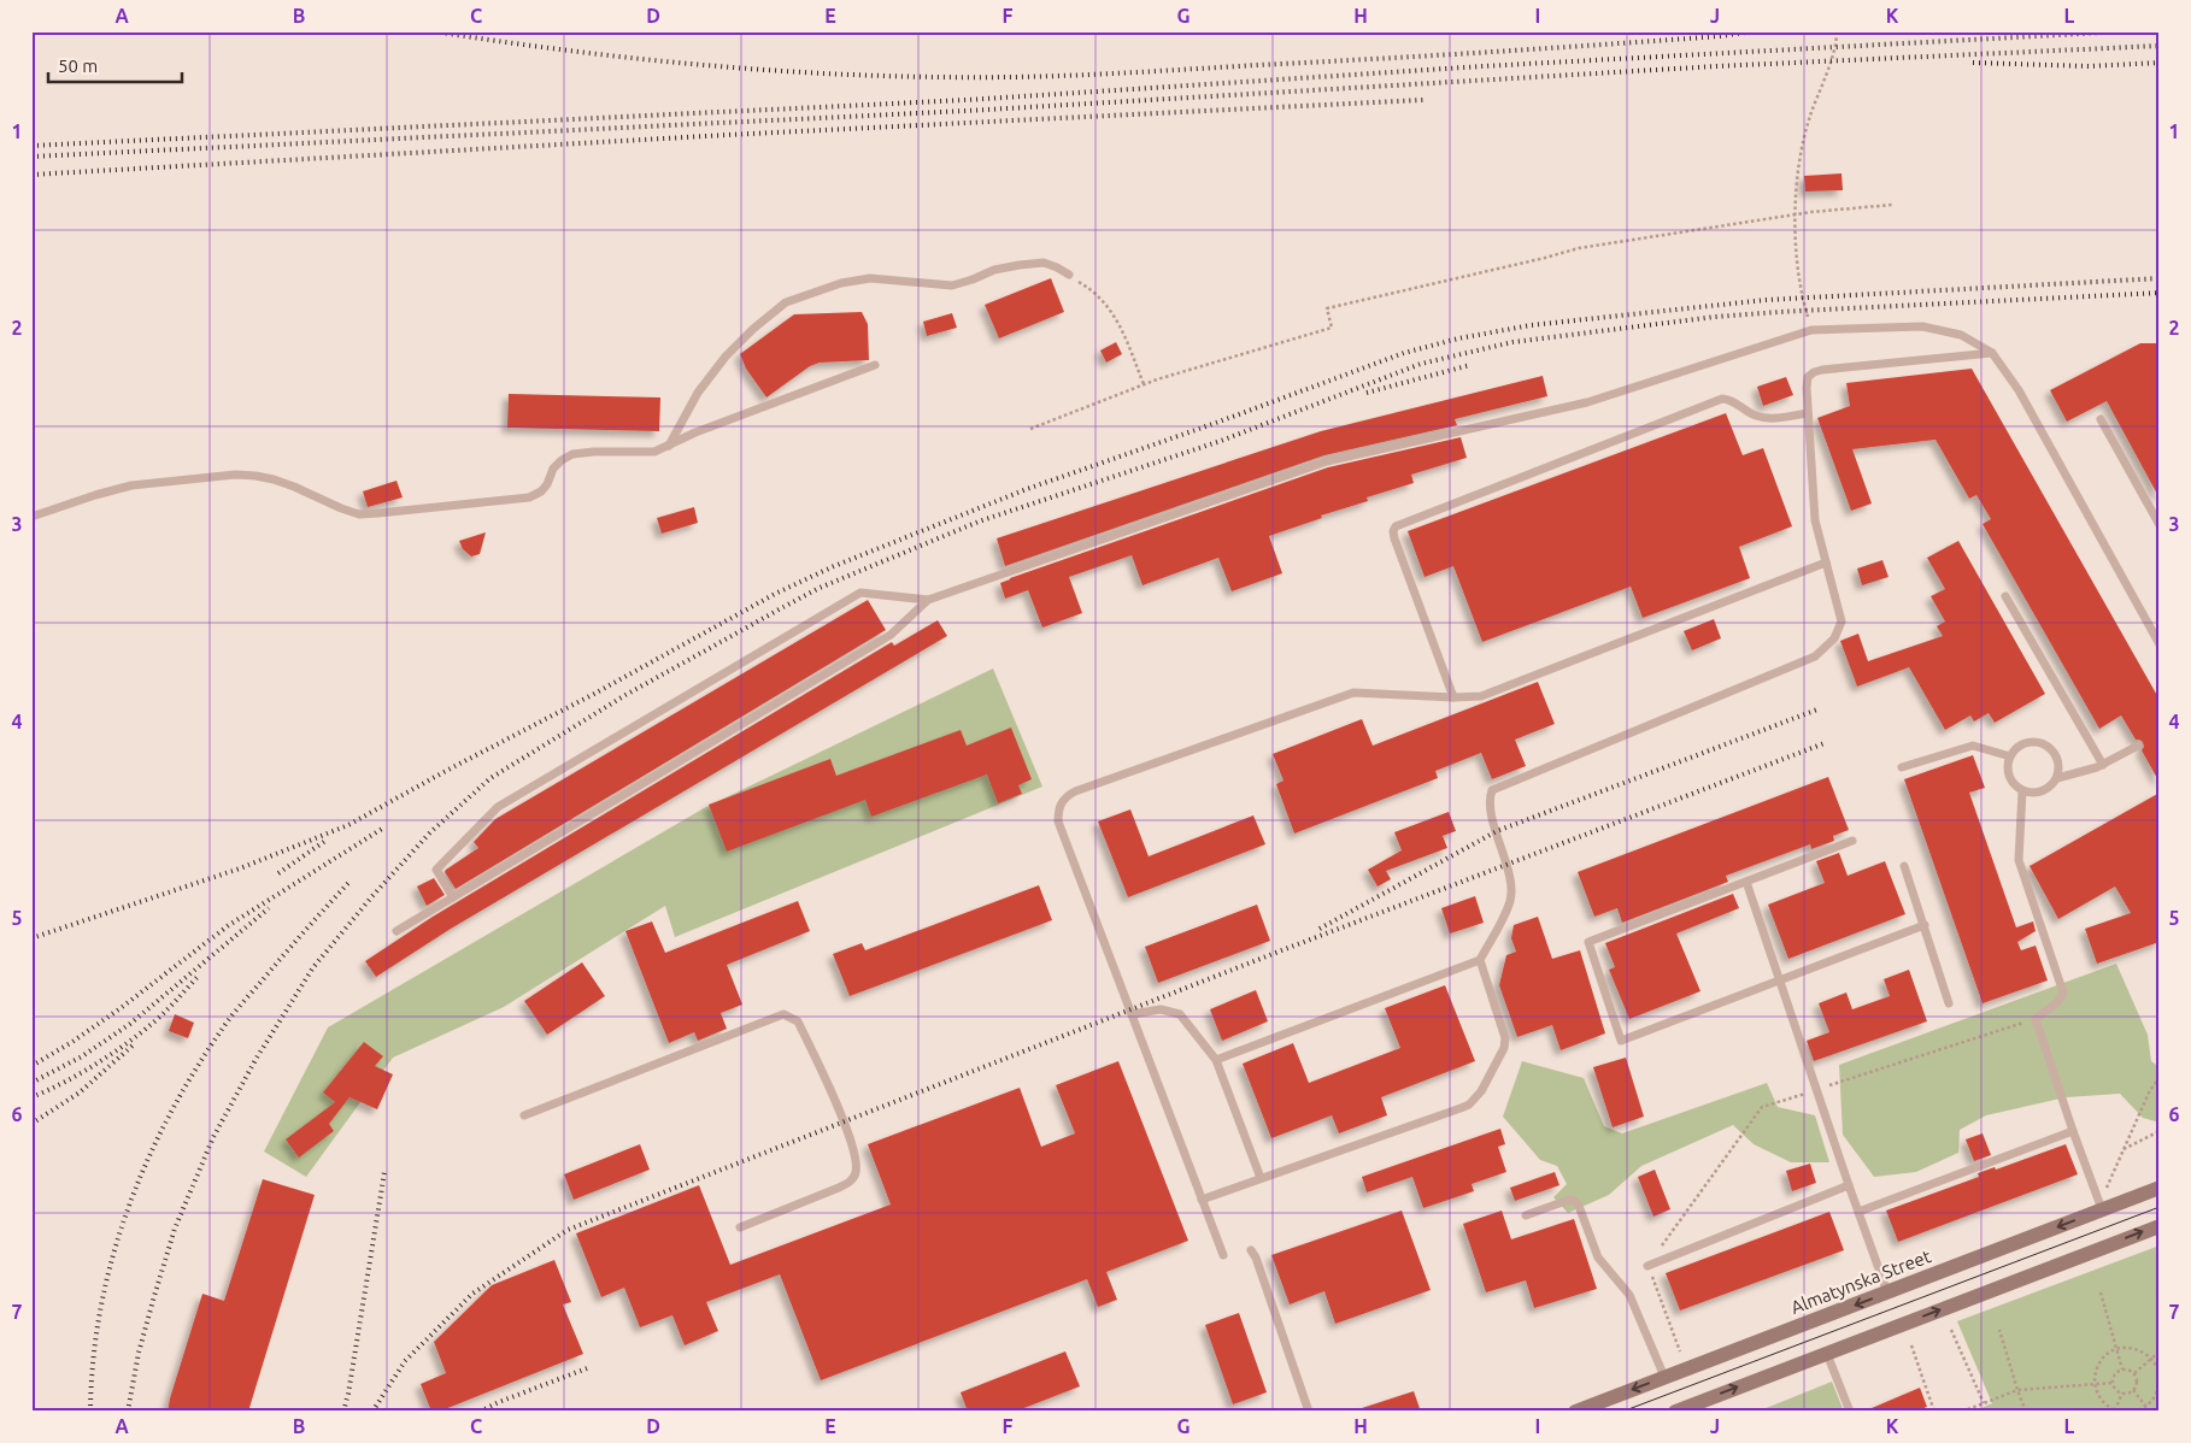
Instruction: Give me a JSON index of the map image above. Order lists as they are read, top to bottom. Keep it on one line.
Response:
{"streets":{"street":["Almatynska Street"]},"scale_bar":"50 m","grid":{"columns":["A","B","C","D","E","F","G","H","I","J","K","L"],"rows":["1","2","3","4","5","6","7"]}}
